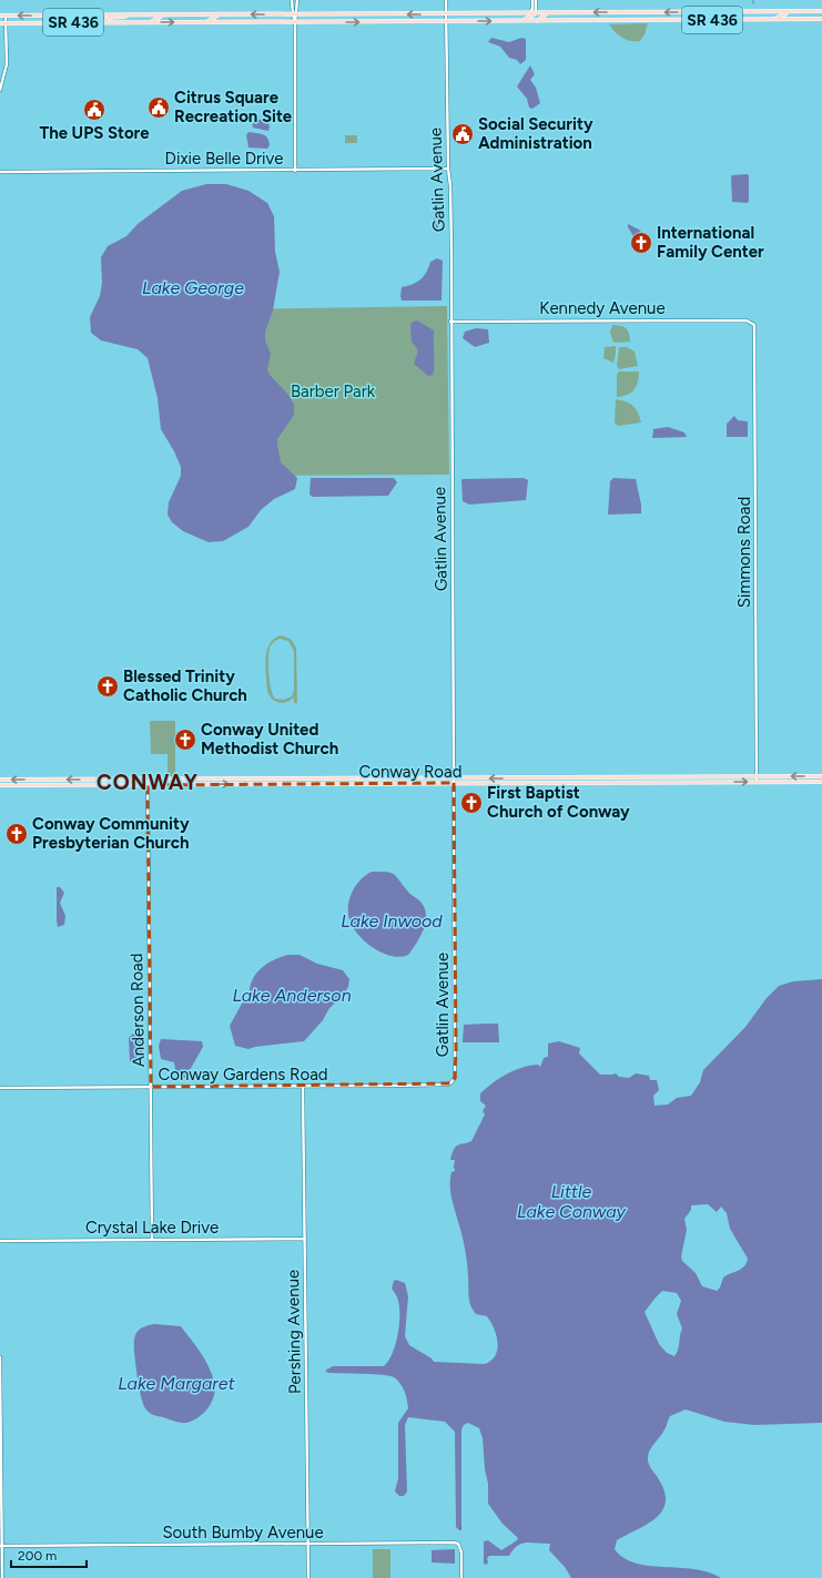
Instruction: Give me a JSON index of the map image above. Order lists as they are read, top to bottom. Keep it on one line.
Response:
{"streets":{"main road":["SR 436","Conway Road"],"street":["Dixie Belle Drive","Gatlin Avenue","Kennedy Avenue","Simmons Road","Anderson Road","Conway Gardens Road","Crystal Lake Drive","Pershing Avenue","South Bumby Avenue"]},"crossings":[["SR 436","Gatlin Avenue"],["Dixie Belle Drive","Gatlin Avenue"],["Gatlin Avenue","Kennedy Avenue"],["Gatlin Avenue","Conway Road"],["Gatlin Avenue","Conway Gardens Road"],["Kennedy Avenue","Simmons Road"],["Simmons Road","Conway Road"],["Conway Road","Anderson Road"],["Anderson Road","Conway Gardens Road"],["Anderson Road","Crystal Lake Drive"],["Conway Gardens Road","Pershing Avenue"],["Crystal Lake Drive","Pershing Avenue"],["Pershing Avenue","South Bumby Avenue"]],"districts":["CONWAY"],"water":["Lake George","Lake Inwood","Lake Anderson","Little Lake Conway","Lake Margaret"],"parks":["Barber Park"],"places":{"public building":["Citrus Square Recreation Site","The UPS Store","Social Security Administration"],"church":["International Family Center","Blessed Trinity Catholic Church","Conway United Methodist Church","First Baptist Church of Conway","Conway Community Presbyterian Church"]},"scale_bar":"200 m"}
